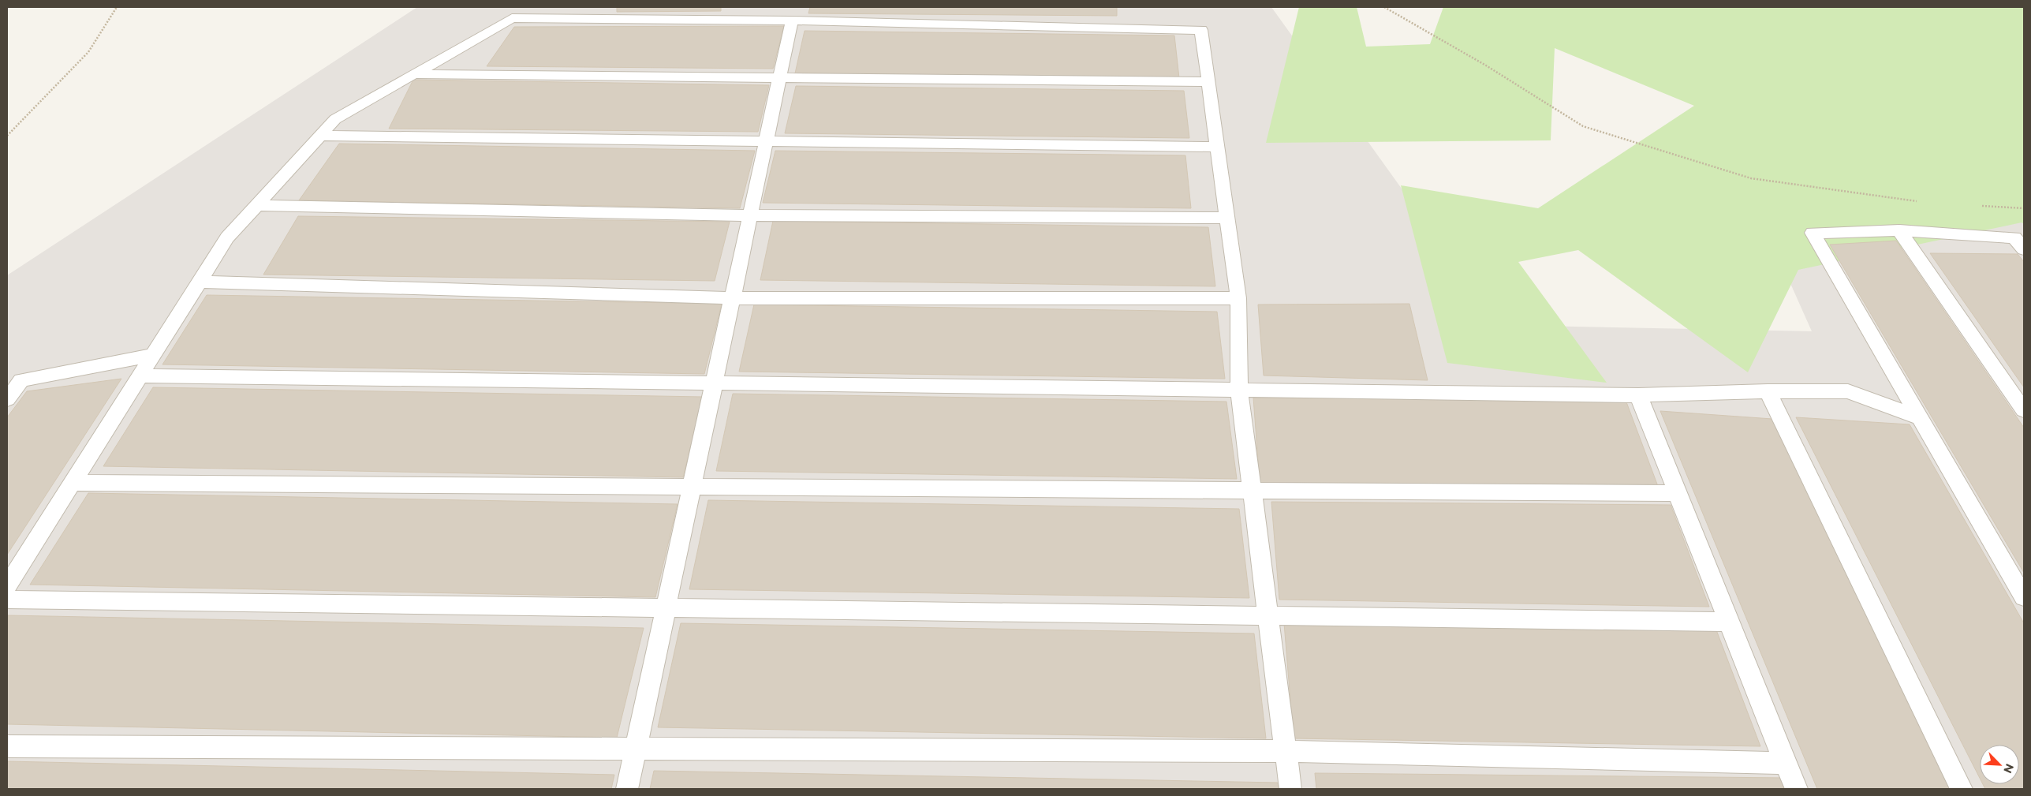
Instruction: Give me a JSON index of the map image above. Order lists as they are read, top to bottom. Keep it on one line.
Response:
{"north":"bottom right"}
